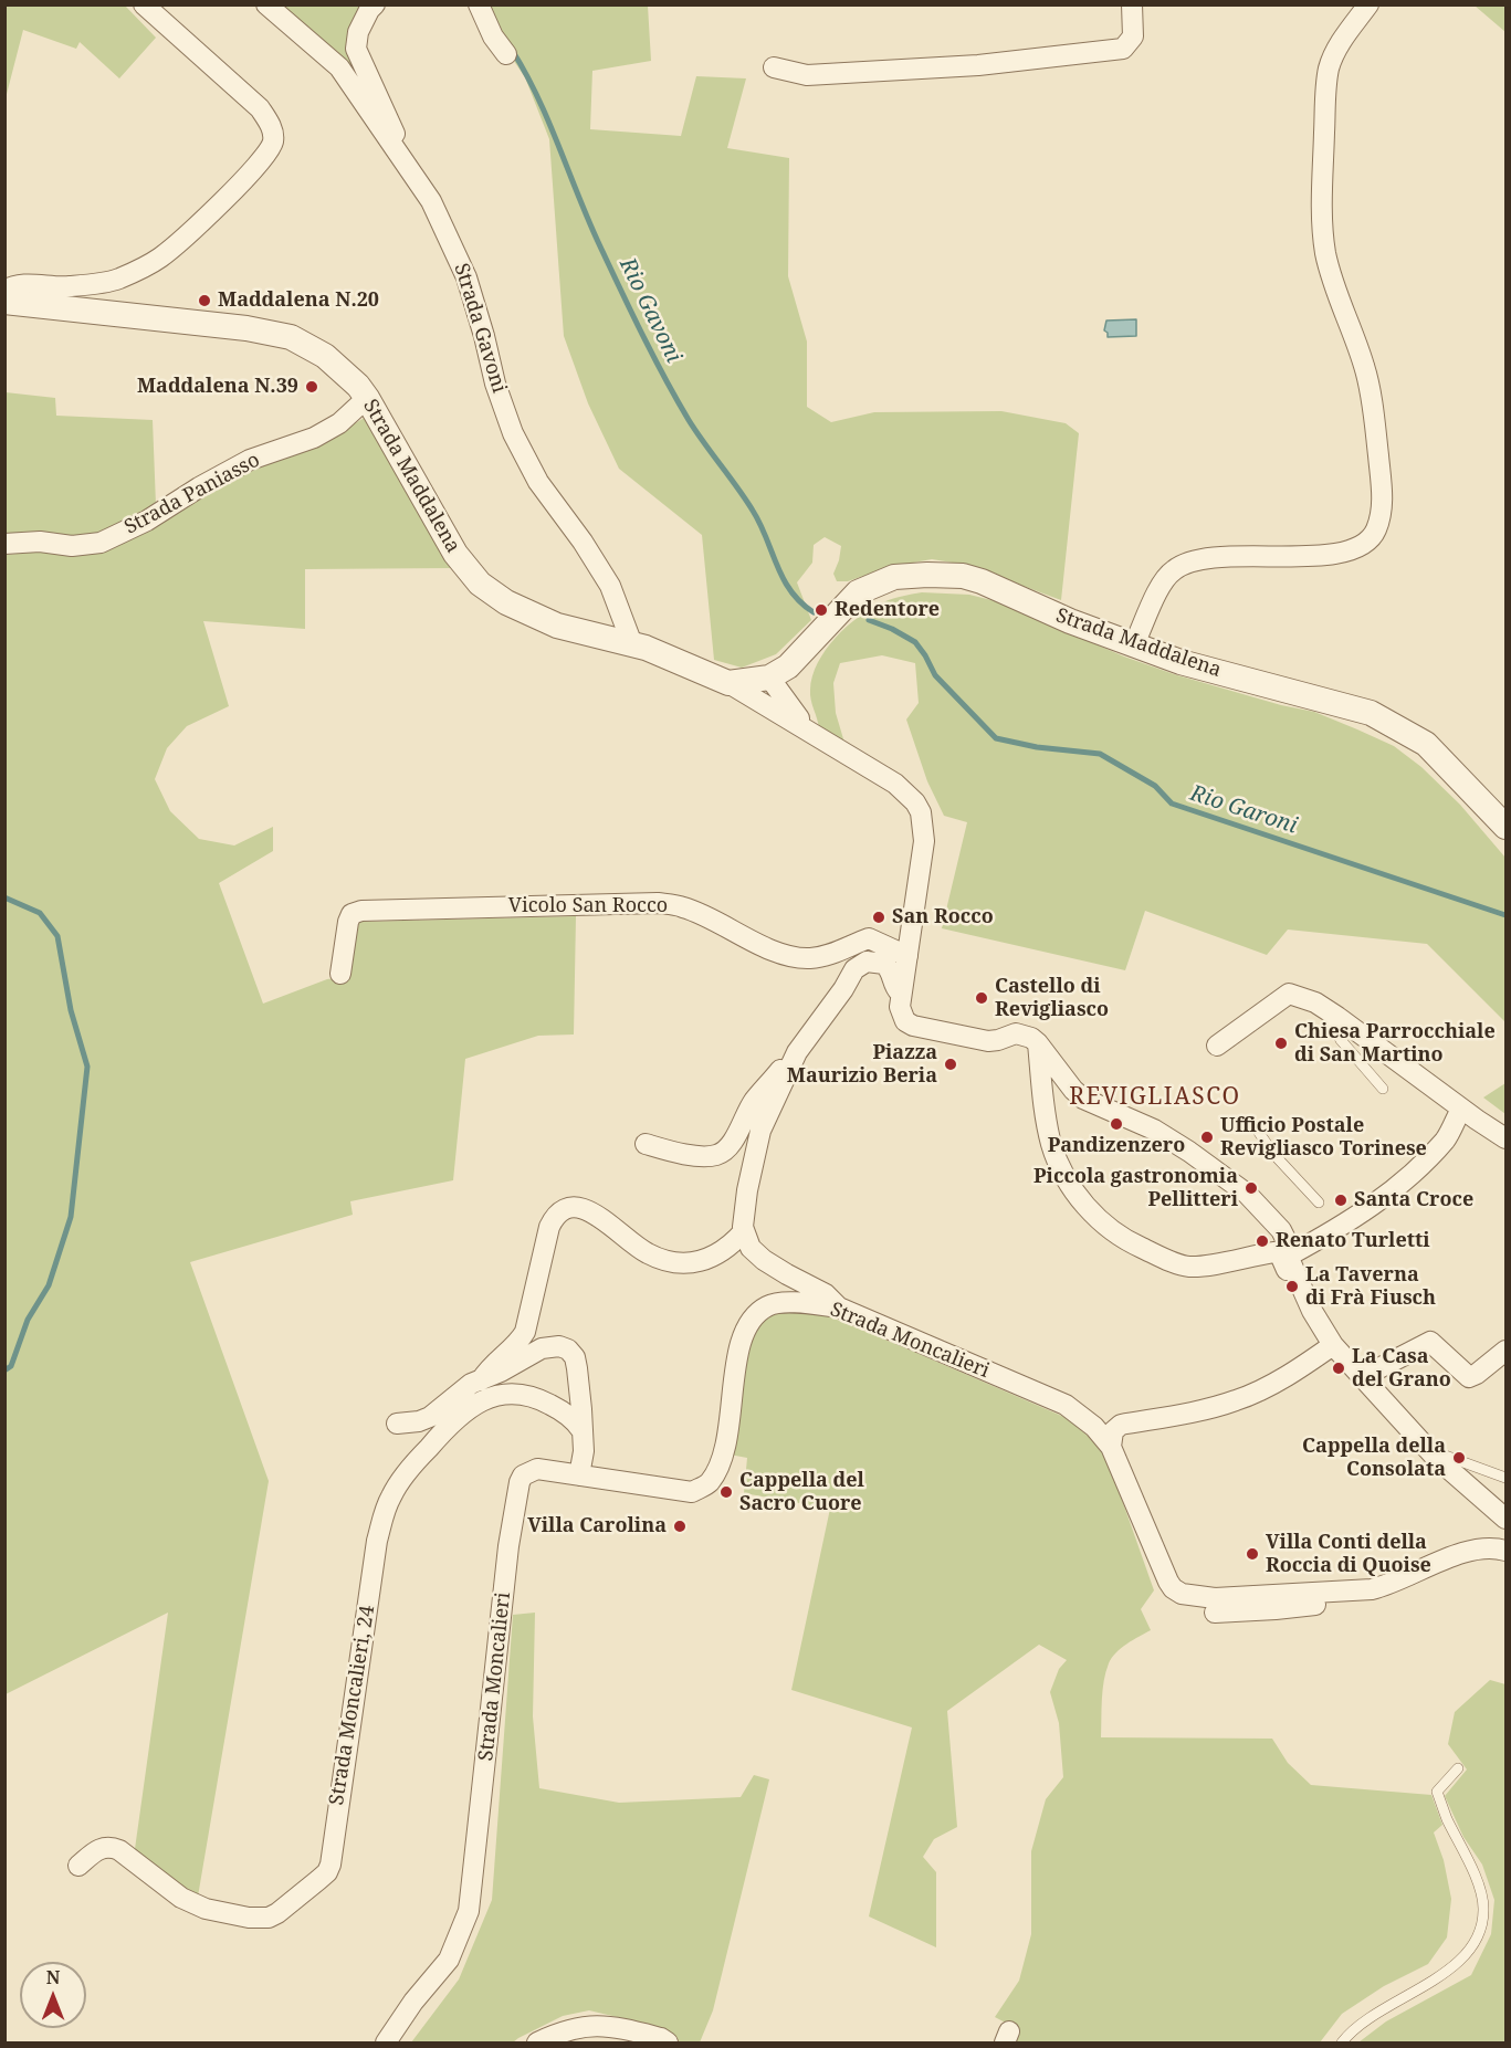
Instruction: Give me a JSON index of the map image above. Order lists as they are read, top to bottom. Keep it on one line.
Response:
{"streets":{"street":["Strada Gavoni","Strada Maddalena","Strada Paniasso","Vicolo San Rocco","Strada Moncalieri","Strada Moncalieri, 24"]},"crossings":[["Strada Gavoni","Strada Maddalena"],["Strada Maddalena","Strada Paniasso"],["Strada Maddalena","Vicolo San Rocco"]],"districts":["REVIGLIASCO"],"water":["Rio Gavoni","Rio Garoni"],"places":["Maddalena N.20","Maddalena N.39","Redentore","San Rocco","Castello di Revigliasco","Chiesa Parrocchiale di San Martino","Piazza Maurizio Beria","Pandizenzero","Ufficio Postale Revigliasco Torinese","Piccola gastronomia Pellitteri","Santa Croce","Renato Turletti","La Taverna di Frà Fiusch","La Casa del Grano","Cappella della Consolata","Cappella del Sacro Cuore","Villa Carolina","Villa Conti della Roccia di Quoise"],"north":"top"}
